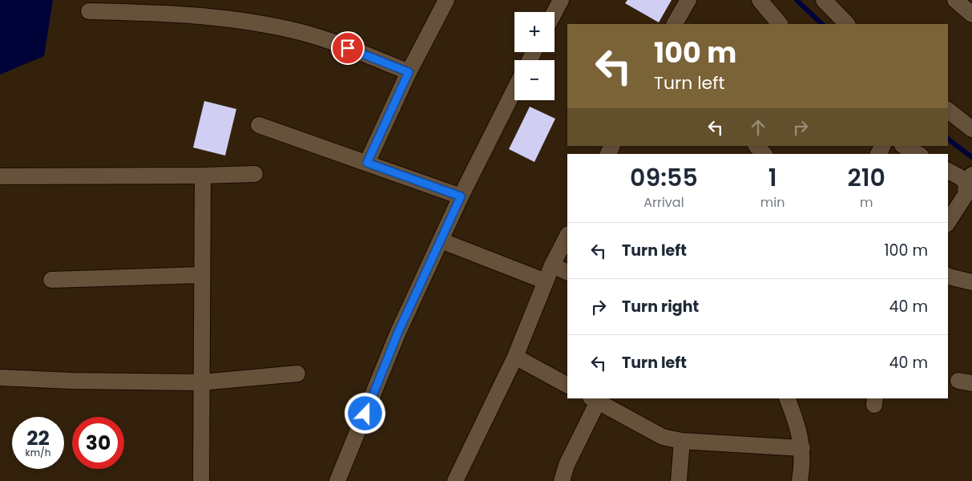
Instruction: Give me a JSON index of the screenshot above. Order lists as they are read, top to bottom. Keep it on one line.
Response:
{"page":{"map_buttons":["+","−"],"turn":["100 m","Turn left"],"eta":["09:55","Arrival","1","min","210","m"],"list":[{"name":"Turn left","value":"100 m"},{"name":"Turn right","value":"40 m"},{"name":"Turn left","value":"40 m"}],"speed":"22 km/h","limit":"30"}}
